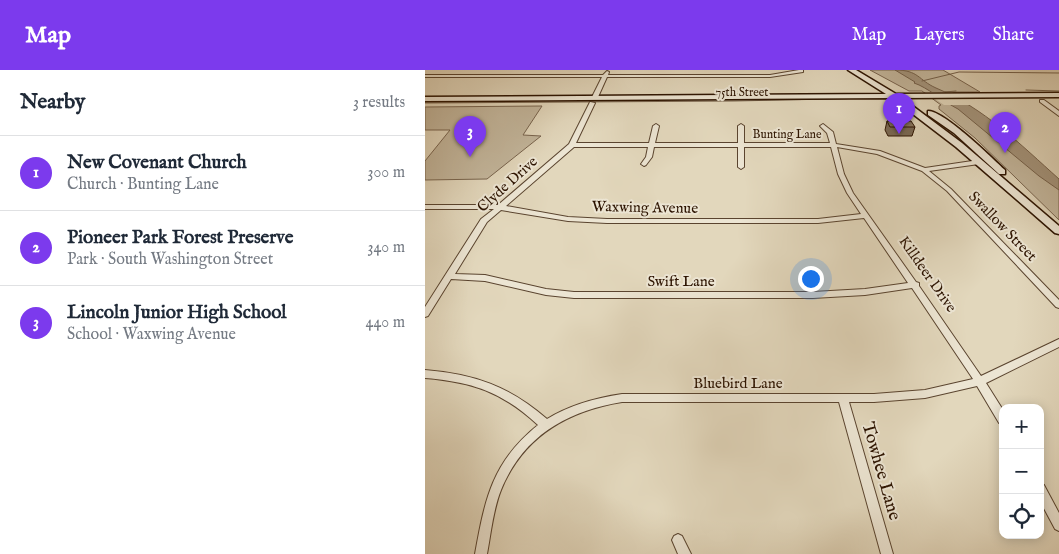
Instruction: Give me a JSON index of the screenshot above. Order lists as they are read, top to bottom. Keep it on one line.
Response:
{"streets":{"main road":["75th Street"],"street":["Bunting Lane","Clyde Drive","Waxwing Avenue","Swallow Street","Killdeer Drive","Swift Lane","Bluebird Lane","Towhee Lane"]},"crossings":[["75th Street","Clyde Drive"],["Bunting Lane","Clyde Drive"],["Bunting Lane","Swallow Street"],["Bunting Lane","Killdeer Drive"],["Clyde Drive","Waxwing Avenue"],["Clyde Drive","Swift Lane"],["Waxwing Avenue","Killdeer Drive"],["Killdeer Drive","Swift Lane"],["Killdeer Drive","Bluebird Lane"],["Bluebird Lane","Towhee Lane"]],"page":{"header":"Map","nav":["Map","Layers","Share"],"heading":["Nearby","3 results"],"pins":["1","2","3"],"list":[{"mark":"1","name":"New Covenant Church","note":"Church · Bunting Lane","value":"300 m"},{"mark":"2","name":"Pioneer Park Forest Preserve","note":"Park · South Washington Street","value":"340 m"},{"mark":"3","name":"Lincoln Junior High School","note":"School · Waxwing Avenue","value":"440 m"}],"map_buttons":["+","−"]}}
